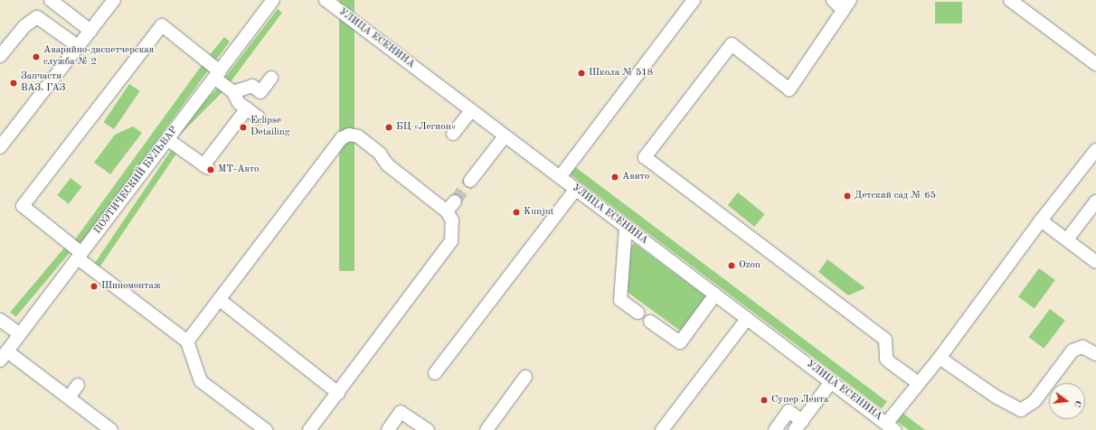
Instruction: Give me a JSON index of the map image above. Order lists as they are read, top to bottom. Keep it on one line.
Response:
{"streets":{"street":["УЛИЦА ЕСЕНИНА","ПОЭТИЧЕСКИЙ БУЛЬВАР"]},"places":["Аварийно-диспетчерская служба № 2","Школа № 518","Запчасти ВАЗ, ГАЗ","Eclipse Detailing","БЦ «Легион»","МТ-Авто","Авито","Детский сад № 65","Kunjut","Ozon","Шиномонтаж","Супер Лента"],"north":"right"}
